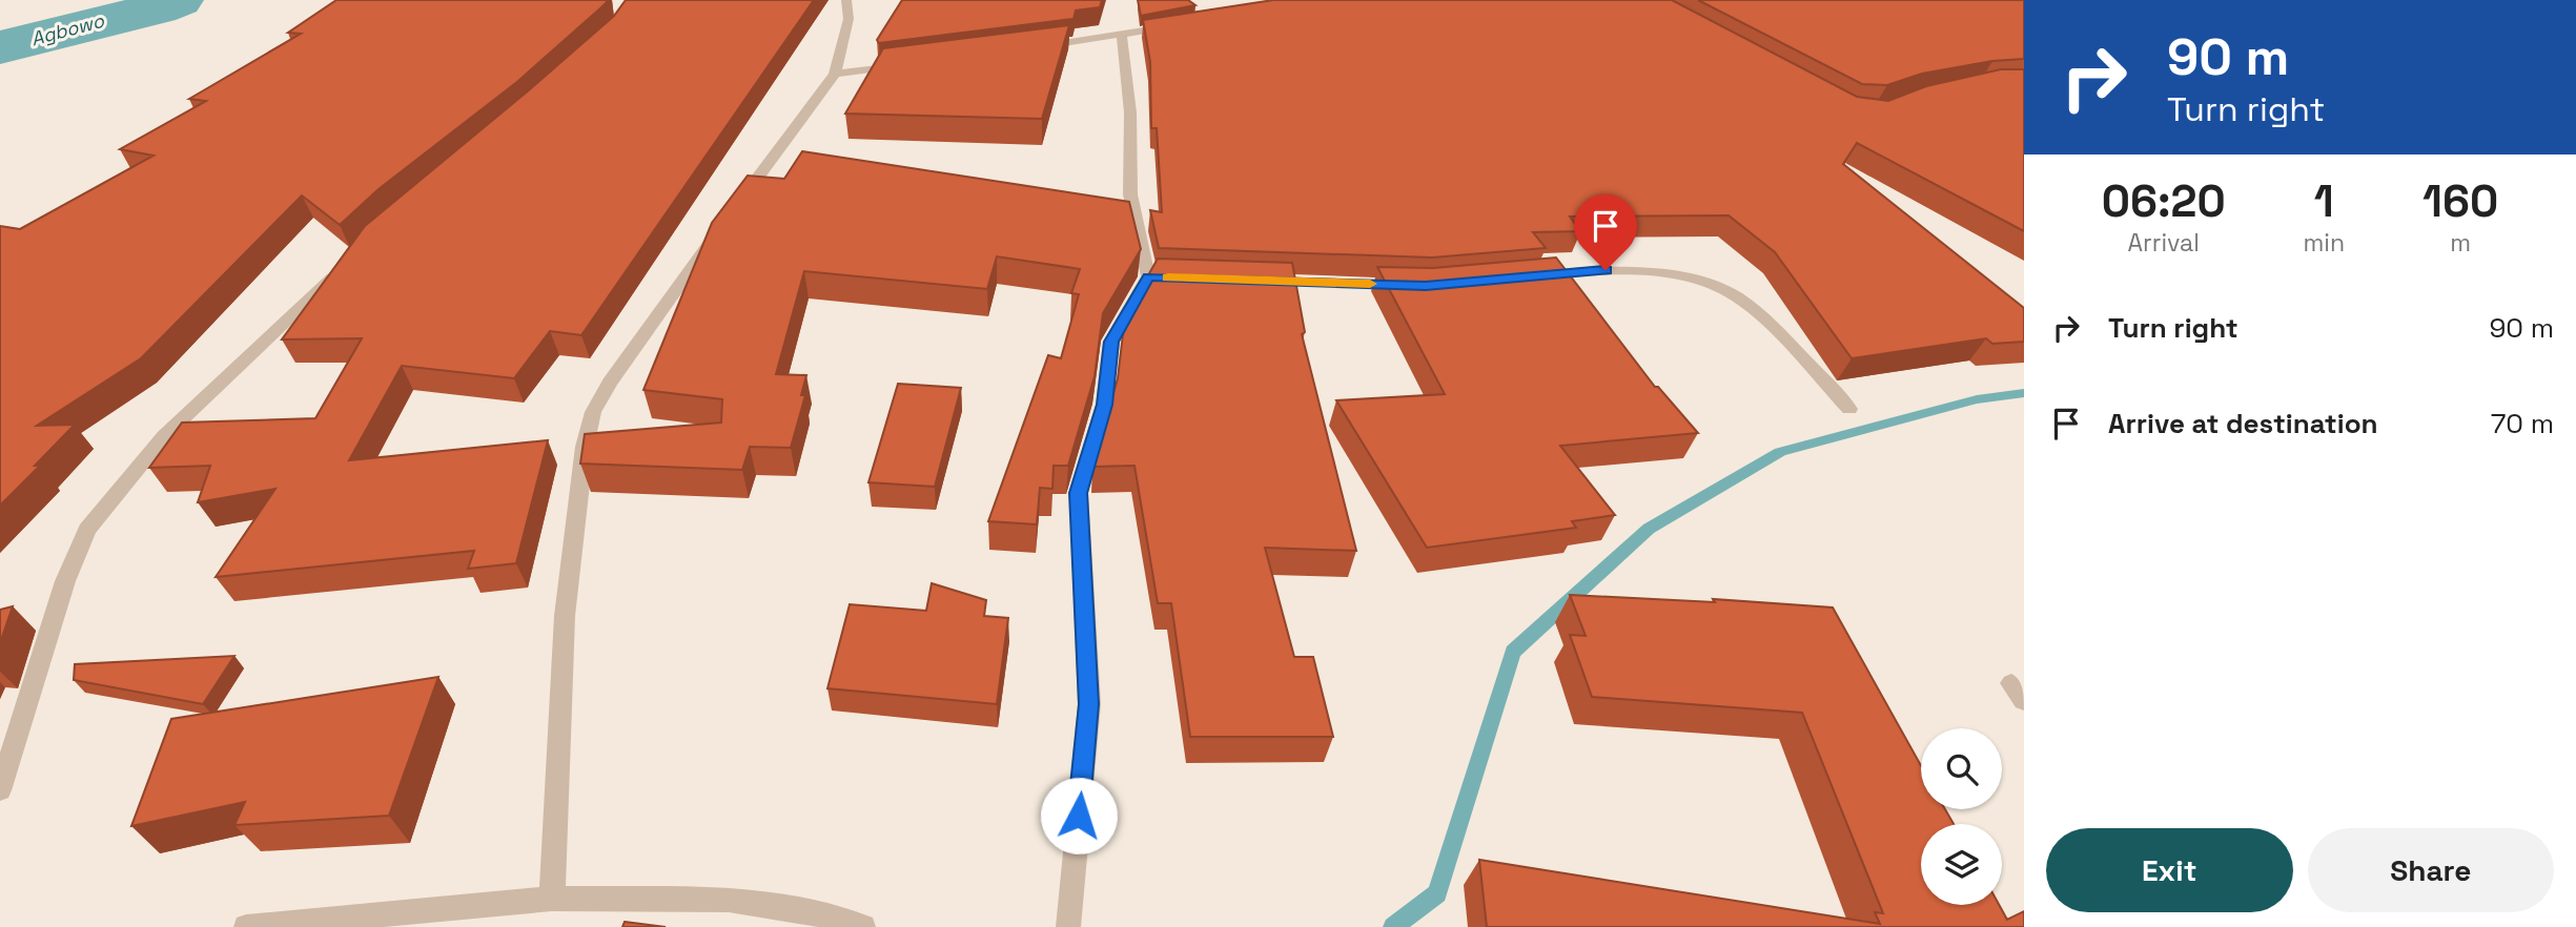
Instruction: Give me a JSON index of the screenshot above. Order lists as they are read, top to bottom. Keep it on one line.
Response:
{"water":["Agbowo"],"page":{"turn":["90 m","Turn right"],"eta":["06:20","Arrival","1","min","160","m"],"list":[{"name":"Turn right","value":"90 m"},{"name":"Arrive at destination","value":"70 m"}],"buttons":["Exit","Share"]}}
